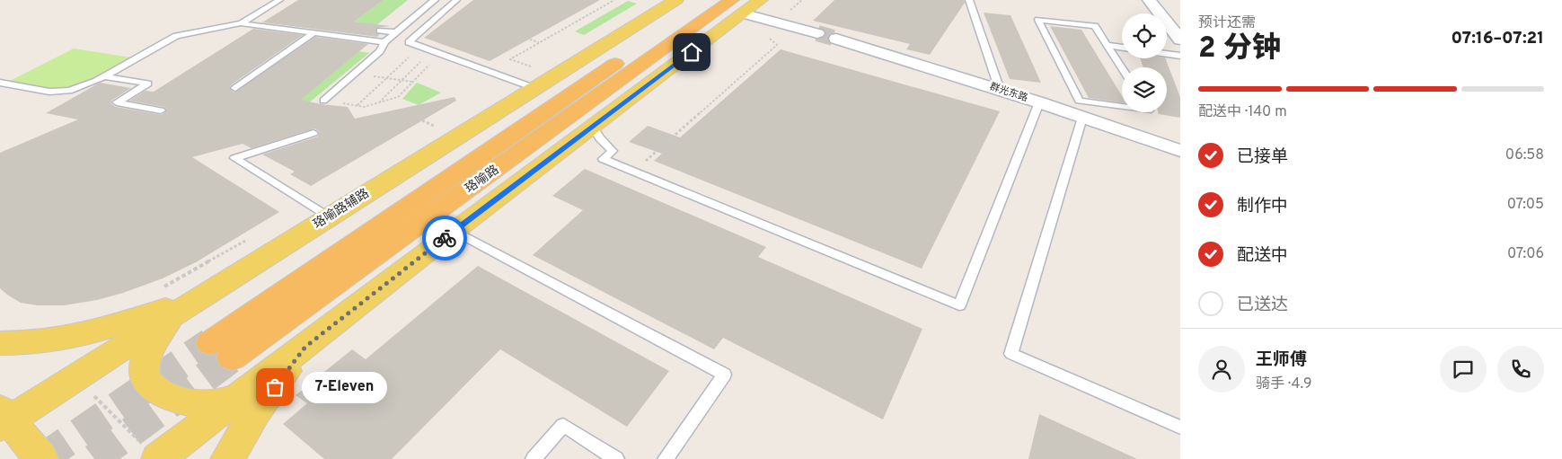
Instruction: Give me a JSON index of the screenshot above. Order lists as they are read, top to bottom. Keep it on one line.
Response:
{"streets":{"highway":["珞喻路"],"main road":["珞喻路辅路"],"street":["群光东路"]},"places":["7-Eleven"],"page":{"heading":["2 分钟","预计还需","07:16–07:21"],"panel":["王师傅","骑手 · 4.9"],"bar":"配送中 · 140 m","list":[["已接单","06:58"],["制作中","07:05"],["配送中","07:06"],"已送达"],"bubble":"7-Eleven"}}
